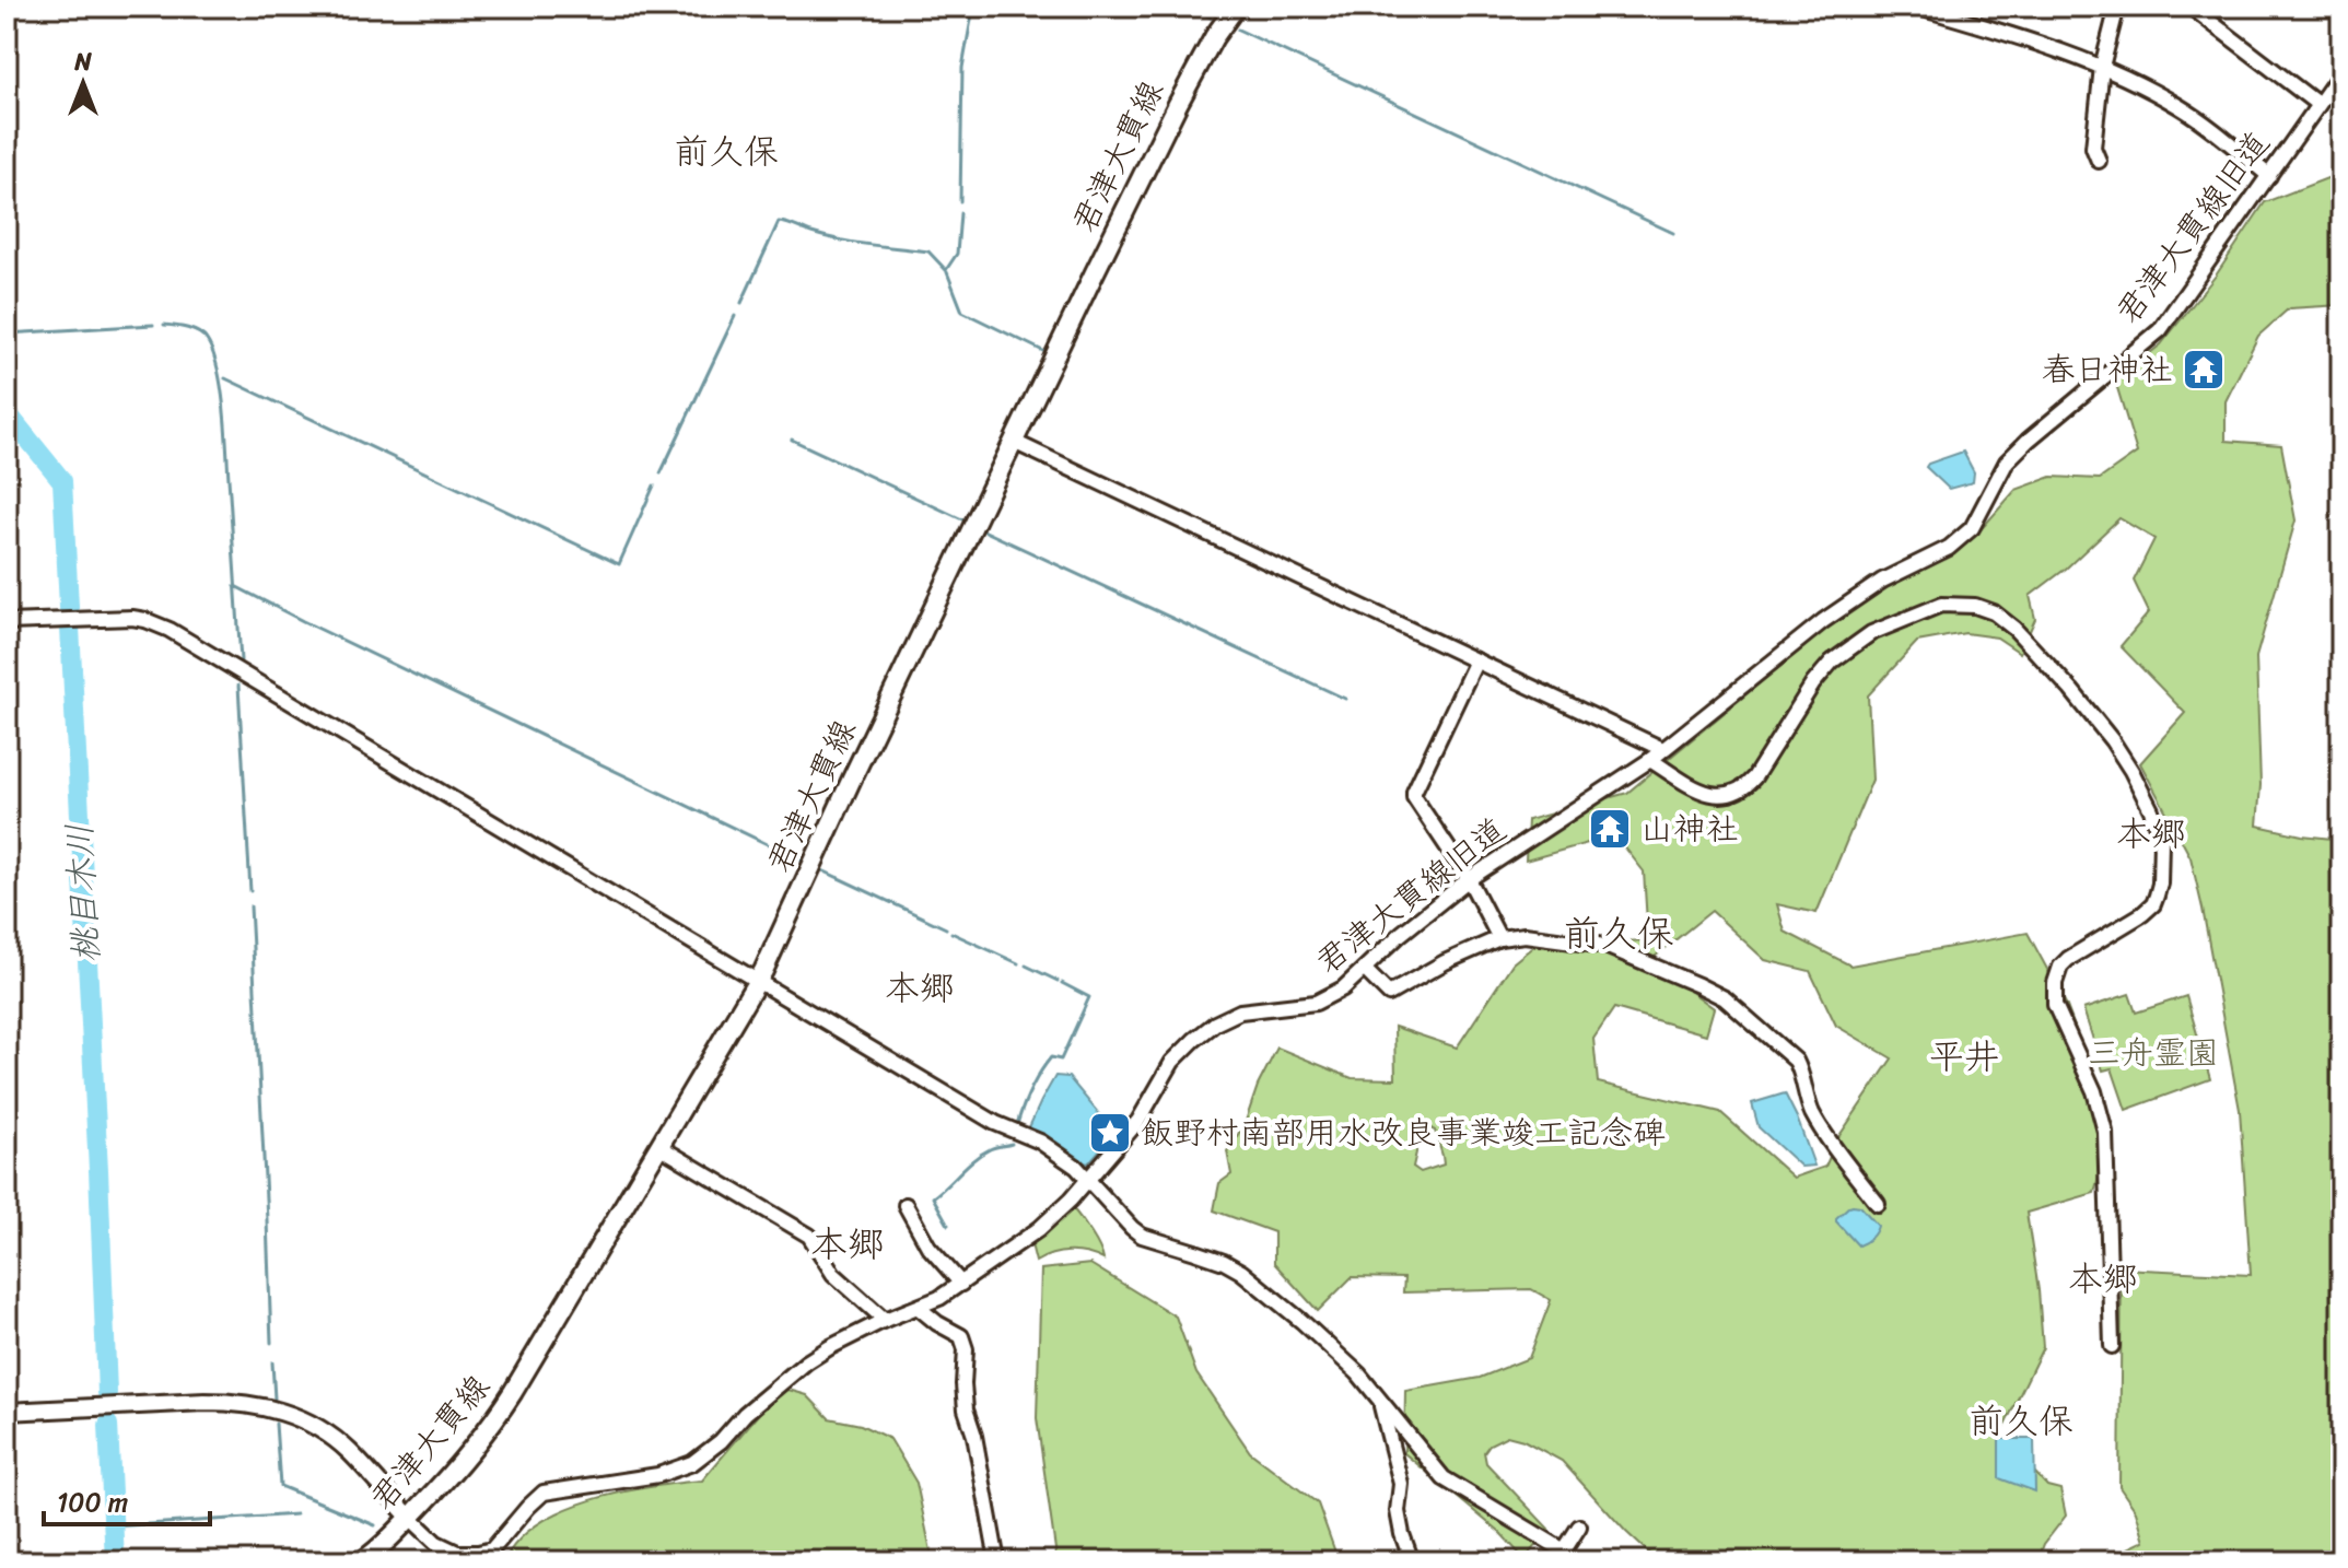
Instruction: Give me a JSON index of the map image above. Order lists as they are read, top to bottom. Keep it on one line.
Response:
{"streets":{"main road":["君津大貫線"],"street":["君津大貫線旧道"]},"crossings":[["君津大貫線","君津大貫線旧道"]],"districts":["前久保","本郷","前久保","本郷","平井","本郷","本郷","前久保"],"water":["桃目木川"],"parks":["三舟霊園"],"places":{"temple":["春日神社","山神社"],"place":["飯野村南部用水改良事業竣工記念碑"]},"scale_bar":"100 m","north":"top"}
